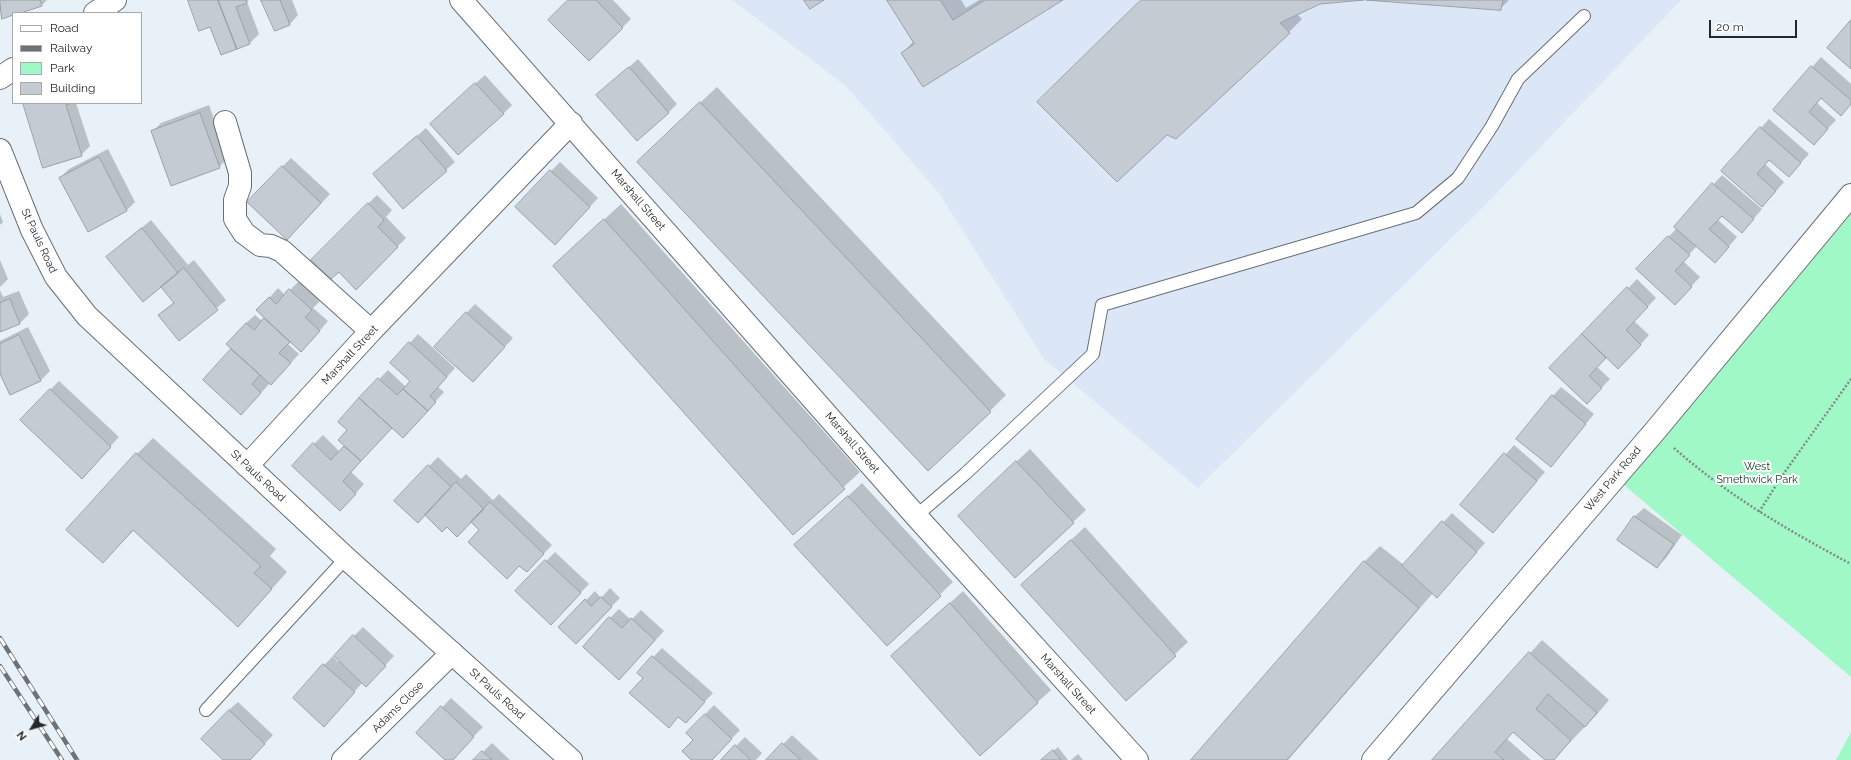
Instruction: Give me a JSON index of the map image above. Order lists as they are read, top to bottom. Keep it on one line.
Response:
{"streets":{"street":["Marshall Street","St Pauls Road","West Park Road","Adams Close"]},"crossings":[["Marshall Street","St Pauls Road"],["St Pauls Road","Adams Close"]],"parks":["West Smethwick Park"],"legend":["Road","Railway","Park","Building"],"scale_bar":"20 m","north":"bottom left"}
